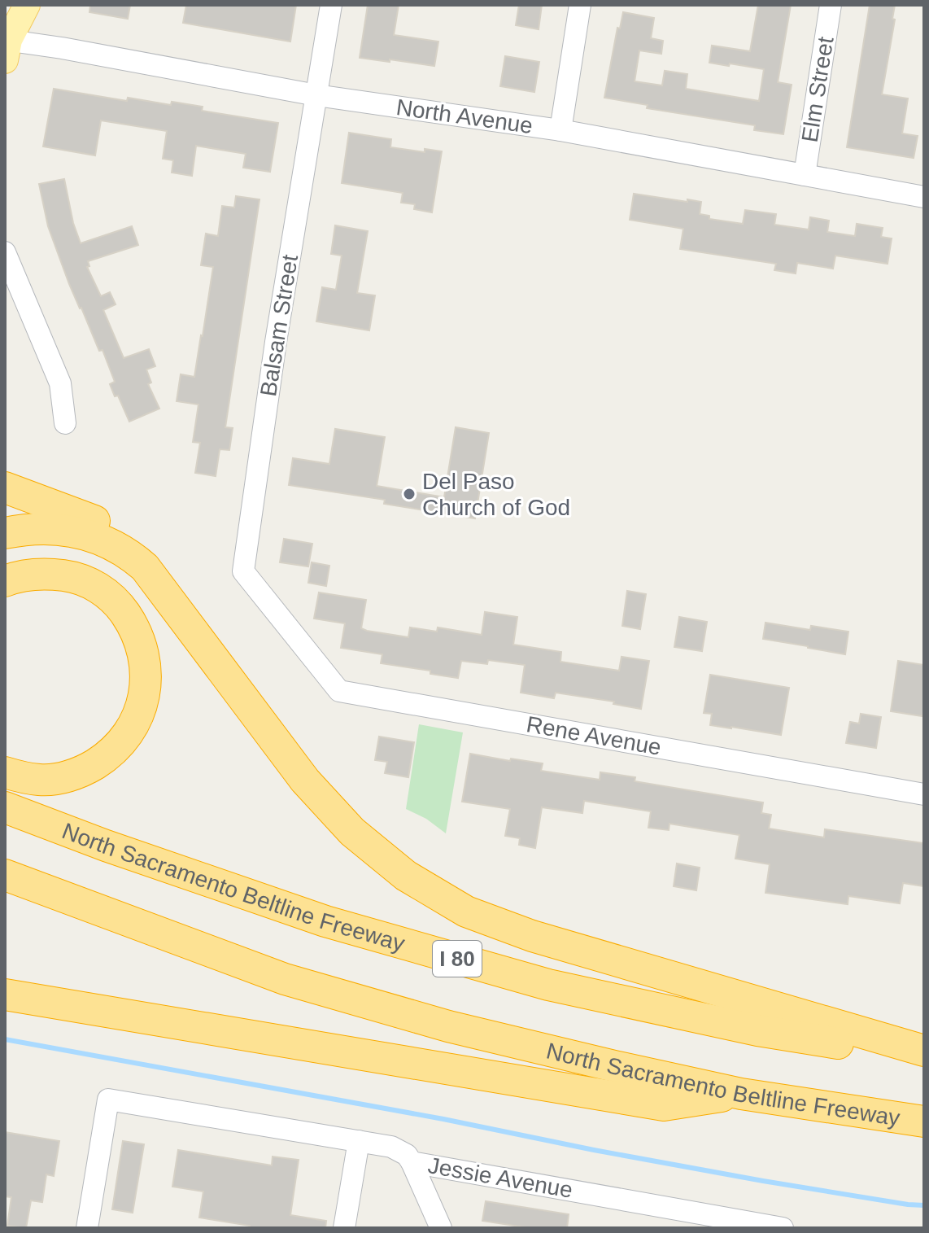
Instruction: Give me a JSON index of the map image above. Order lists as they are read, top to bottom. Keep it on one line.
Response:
{"streets":{"highway":["North Sacramento Beltline Freeway","I 80"],"street":["Elm Street","North Avenue","Balsam Street","Rene Avenue","Jessie Avenue"]},"crossings":[["Elm Street","North Avenue"],["North Avenue","Balsam Street"],["Balsam Street","Rene Avenue"]],"places":["Del Paso Church of God"]}
